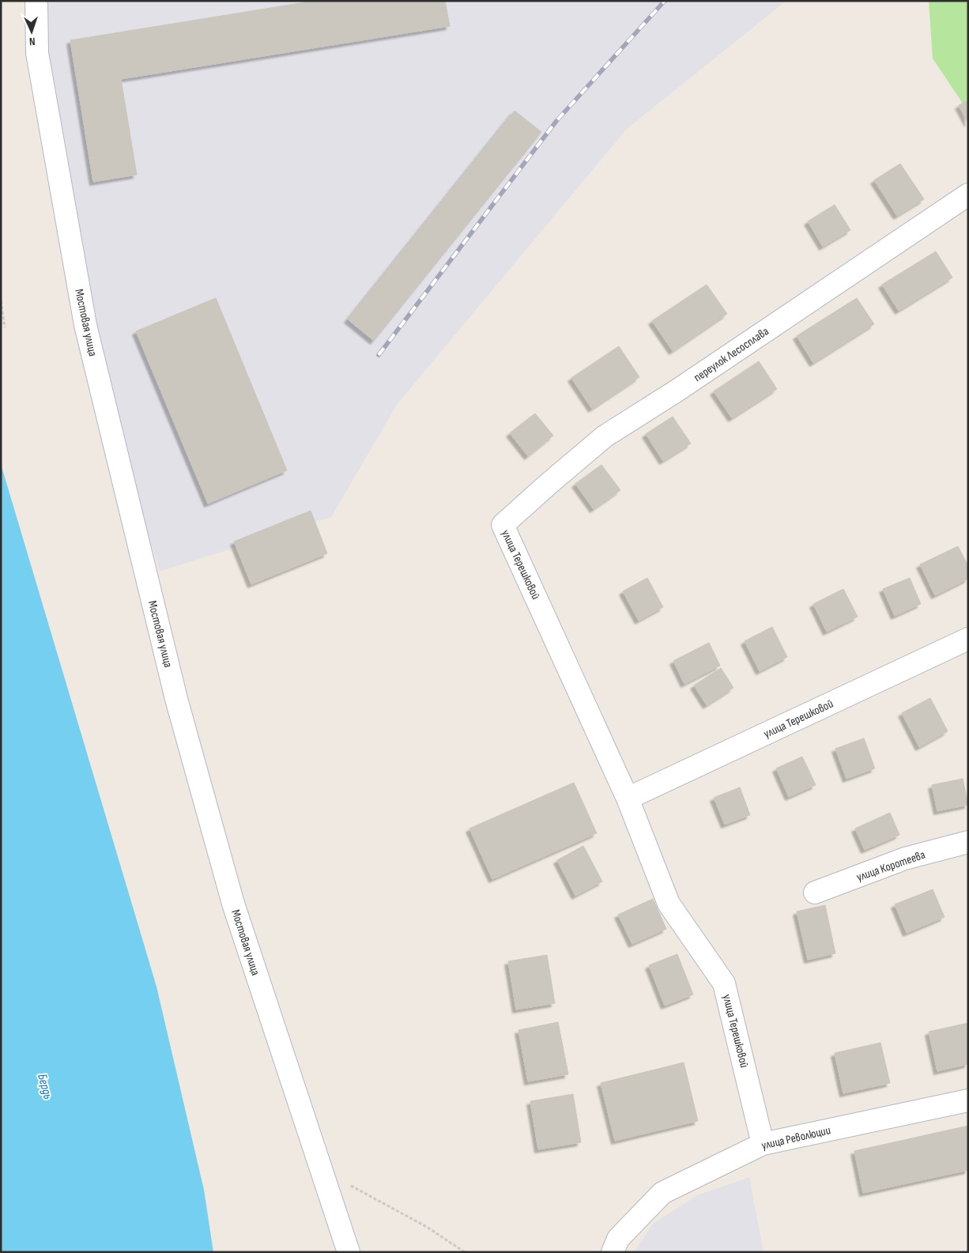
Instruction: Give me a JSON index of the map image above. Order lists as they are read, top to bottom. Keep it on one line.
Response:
{"streets":{"street":["Мостовая улица","переулок Лесосплава","улица Терешковой","улица Коротеева","улица Революции"]},"crossings":[["переулок Лесосплава","улица Терешковой"],["улица Терешковой","улица Революции"]],"water":["Бердь"],"north":"bottom"}
